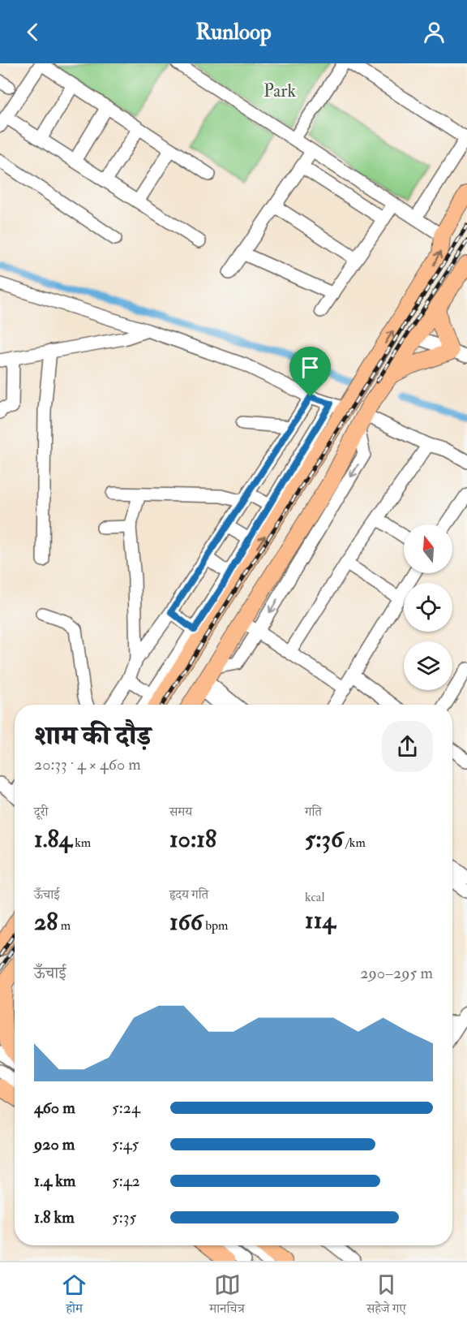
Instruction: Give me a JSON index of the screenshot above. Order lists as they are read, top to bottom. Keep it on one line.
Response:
{"parks":["Park"],"north":"top","page":{"header":"Runloop","heading":["शाम की दौड़","20:33 · 4 × 460 m"],"stats":[["दूरी","1.84 km"],["समय","10:18"],["गति","5:36 /km"],["ऊँचाई","28 m"],["हृदय गति","166 bpm"],["kcal","114"]],"chart":["ऊँचाई","290–295 m"],"list":[{"name":"460 m","note":"5:24"},{"name":"920 m","note":"5:45"},{"name":"1.4 km","note":"5:42"},{"name":"1.8 km","note":"5:35"}],"tabs":["होम","मानचित्र","सहेजे गए"]}}
